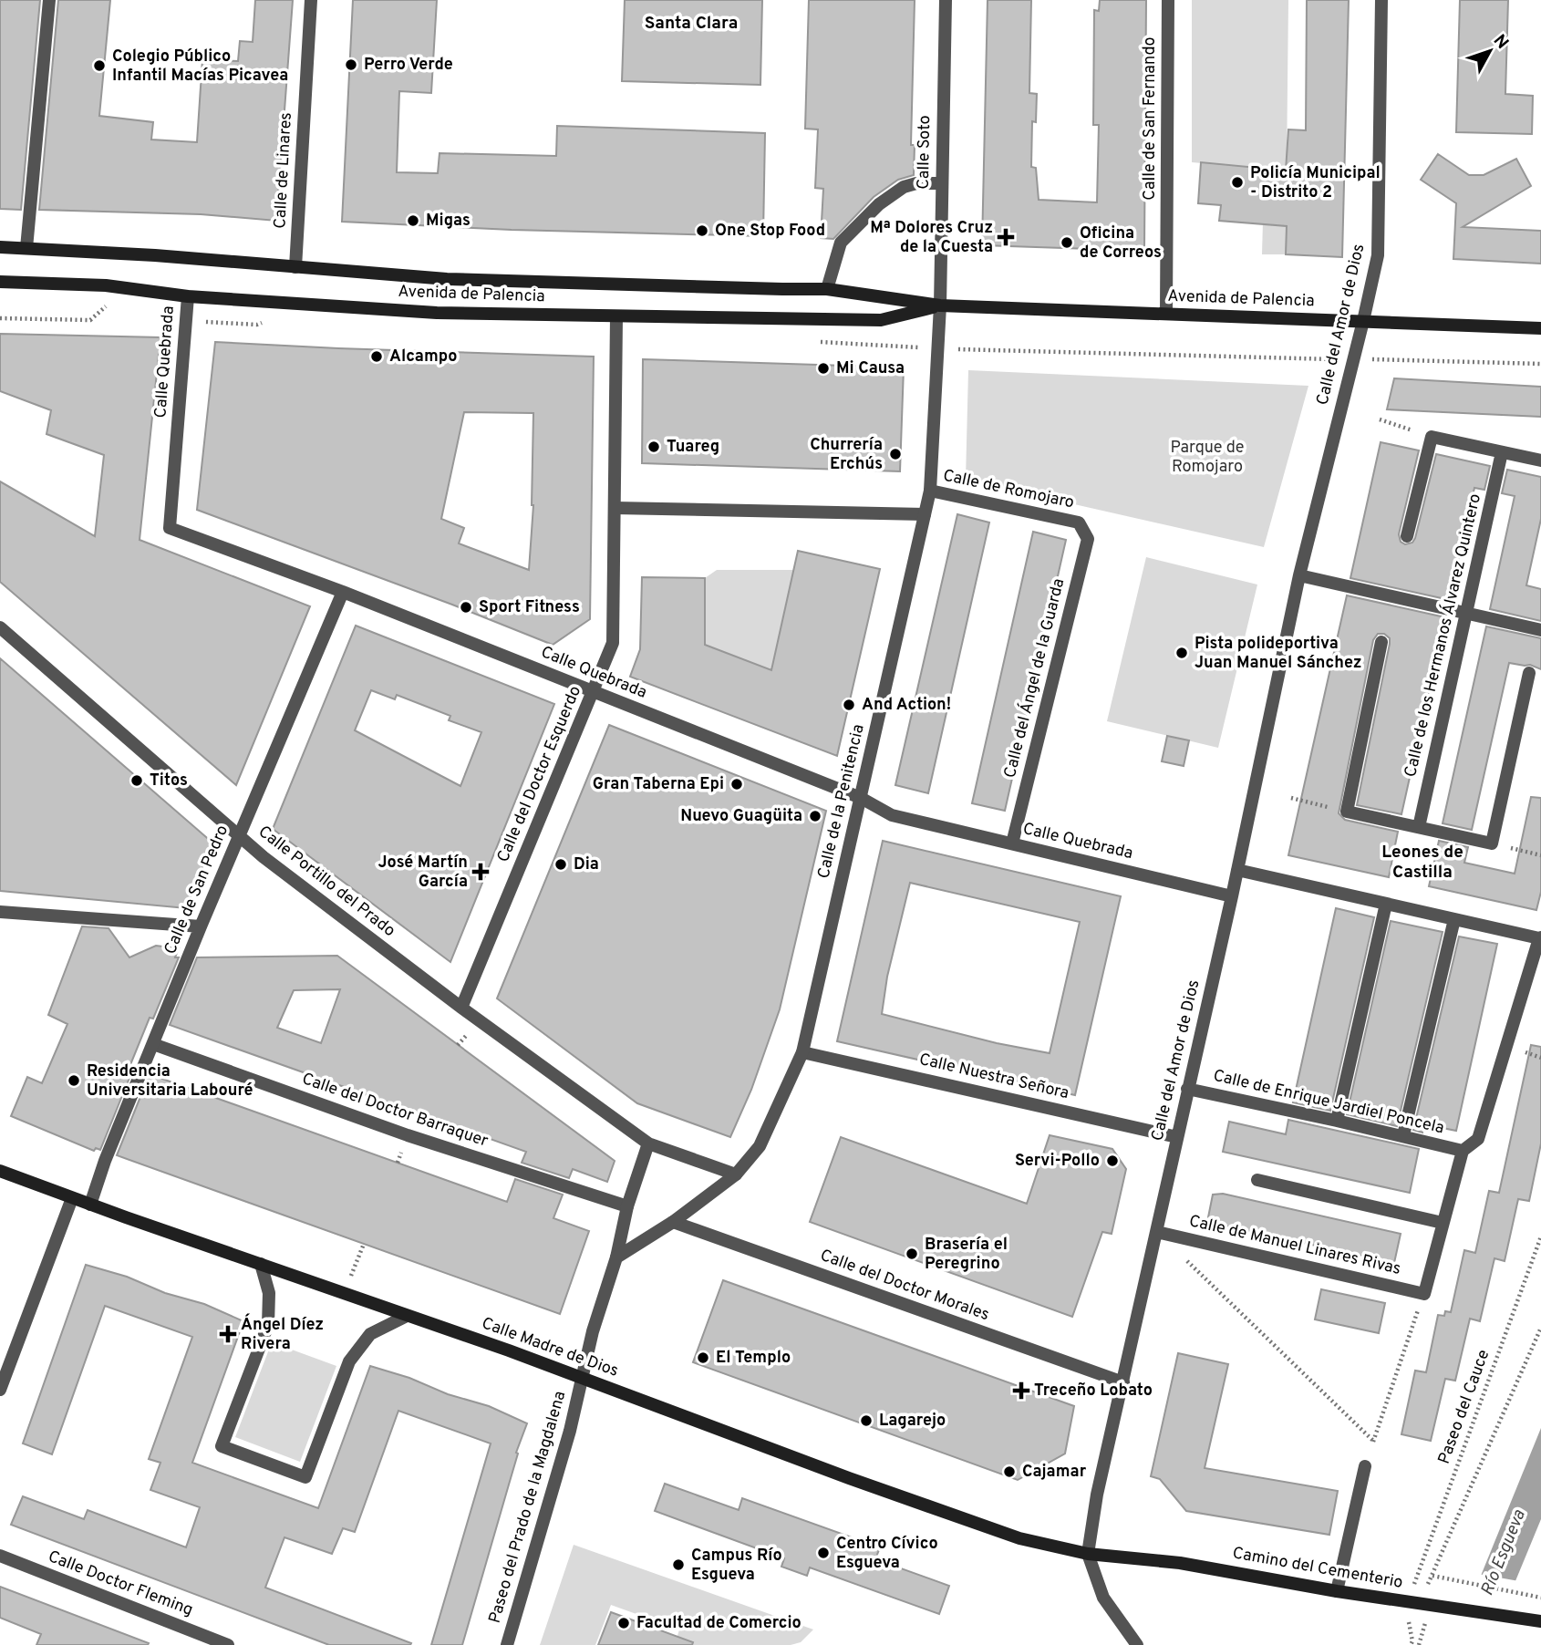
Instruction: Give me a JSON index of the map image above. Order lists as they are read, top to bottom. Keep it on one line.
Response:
{"streets":{"main road":["Avenida de Palencia","Calle Madre de Dios","Camino del Cementerio"],"street":["Calle de San Fernando","Calle Soto","Calle de Linares","Calle del Amor de Dios","Calle Quebrada","Calle de Romojaro","Calle de los Hermanos Álvarez Quintero","Calle del Ángel de la Guarda","Calle del Doctor Esquerdo","Calle de la Penitencia","Calle Portillo del Prado","Calle de San Pedro","Calle Nuestra Señora","Calle de Enrique Jardiel Poncela","Calle del Doctor Barraquer","Calle de Manuel Linares Rivas","Calle del Doctor Morales","Paseo del Prado de la Magdalena","Calle Doctor Fleming"],"path":["Paseo del Cauce"]},"crossings":[["Calle de San Fernando","Avenida de Palencia"],["Calle Soto","Avenida de Palencia"],["Calle Soto","Calle de la Penitencia"],["Calle de Linares","Avenida de Palencia"],["Avenida de Palencia","Calle del Amor de Dios"],["Avenida de Palencia","Calle Quebrada"],["Avenida de Palencia","Calle del Doctor Esquerdo"],["Avenida de Palencia","Calle de la Penitencia"],["Calle del Amor de Dios","Calle Quebrada"],["Calle del Amor de Dios","Calle Nuestra Señora"],["Calle del Amor de Dios","Calle de Enrique Jardiel Poncela"],["Calle del Amor de Dios","Calle de Manuel Linares Rivas"],["Calle del Amor de Dios","Calle del Doctor Morales"],["Calle del Amor de Dios","Calle Madre de Dios"],["Calle del Amor de Dios","Camino del Cementerio"],["Calle Quebrada","Calle del Ángel de la Guarda"],["Calle Quebrada","Calle del Doctor Esquerdo"],["Calle Quebrada","Calle de la Penitencia"],["Calle Quebrada","Calle de San Pedro"],["Calle de Romojaro","Calle del Ángel de la Guarda"],["Calle de Romojaro","Calle de la Penitencia"],["Calle del Doctor Esquerdo","Calle Portillo del Prado"],["Calle de la Penitencia","Calle Portillo del Prado"],["Calle de la Penitencia","Calle Nuestra Señora"],["Calle de la Penitencia","Calle del Doctor Morales"],["Calle de la Penitencia","Paseo del Prado de la Magdalena"],["Calle Portillo del Prado","Calle de San Pedro"],["Calle Portillo del Prado","Paseo del Prado de la Magdalena"],["Calle de San Pedro","Calle del Doctor Barraquer"],["Calle de San Pedro","Calle Madre de Dios"],["Calle del Doctor Barraquer","Paseo del Prado de la Magdalena"],["Calle Madre de Dios","Paseo del Prado de la Magdalena"],["Calle Madre de Dios","Camino del Cementerio"]],"districts":["Santa Clara","Leones de Castilla"],"water":["Río Esgueva"],"parks":["Parque de Romojaro"],"places":{"other":["Perro Verde","Colegio Público Infantil Macías Picavea","Policía Municipal - Distrito 2","Migas","One Stop Food","Oficina de Correos","Alcampo","Mi Causa","Tuareg","Churrería Erchu´s","Sport Fitness","Pista polideportiva Juan Manuel Sánchez","And Action!","Titos","Gran Taberna Epi","Nuevo Guagüita","Dia","Residencia Universitaria Labouré","Servi-Pollo","Brasería el Peregrino","El Templo","Lagarejo","Cajamar","Centro Cívico Esgueva","Campus Río Esgueva","Facultad de Comercio"],"health":["Mª Dolores Cruz de la Cuesta","José Martín García","Ángel Díez Rivera","Treceño Lobato"]},"north":"top right"}
